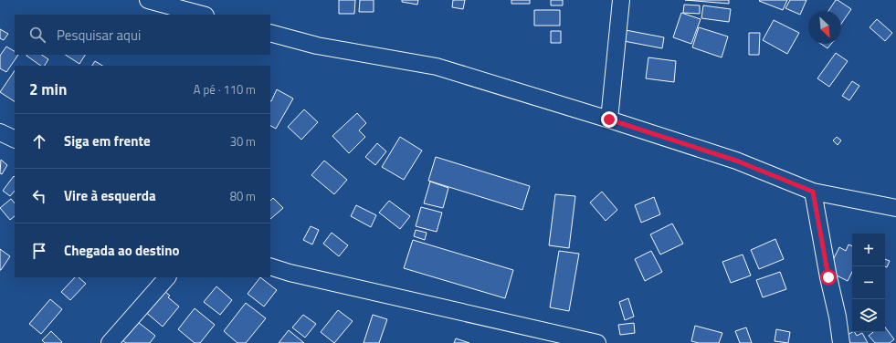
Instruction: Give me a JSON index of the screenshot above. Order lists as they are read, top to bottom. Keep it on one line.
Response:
{"north":"bottom right","page":{"search":"Pesquisar aqui","heading":["2 min","A pé · 110 m"],"list":[["Siga em frente","30 m"],["Vire à esquerda","80 m"],"Chegada ao destino"],"map_buttons":["+","−"]}}
